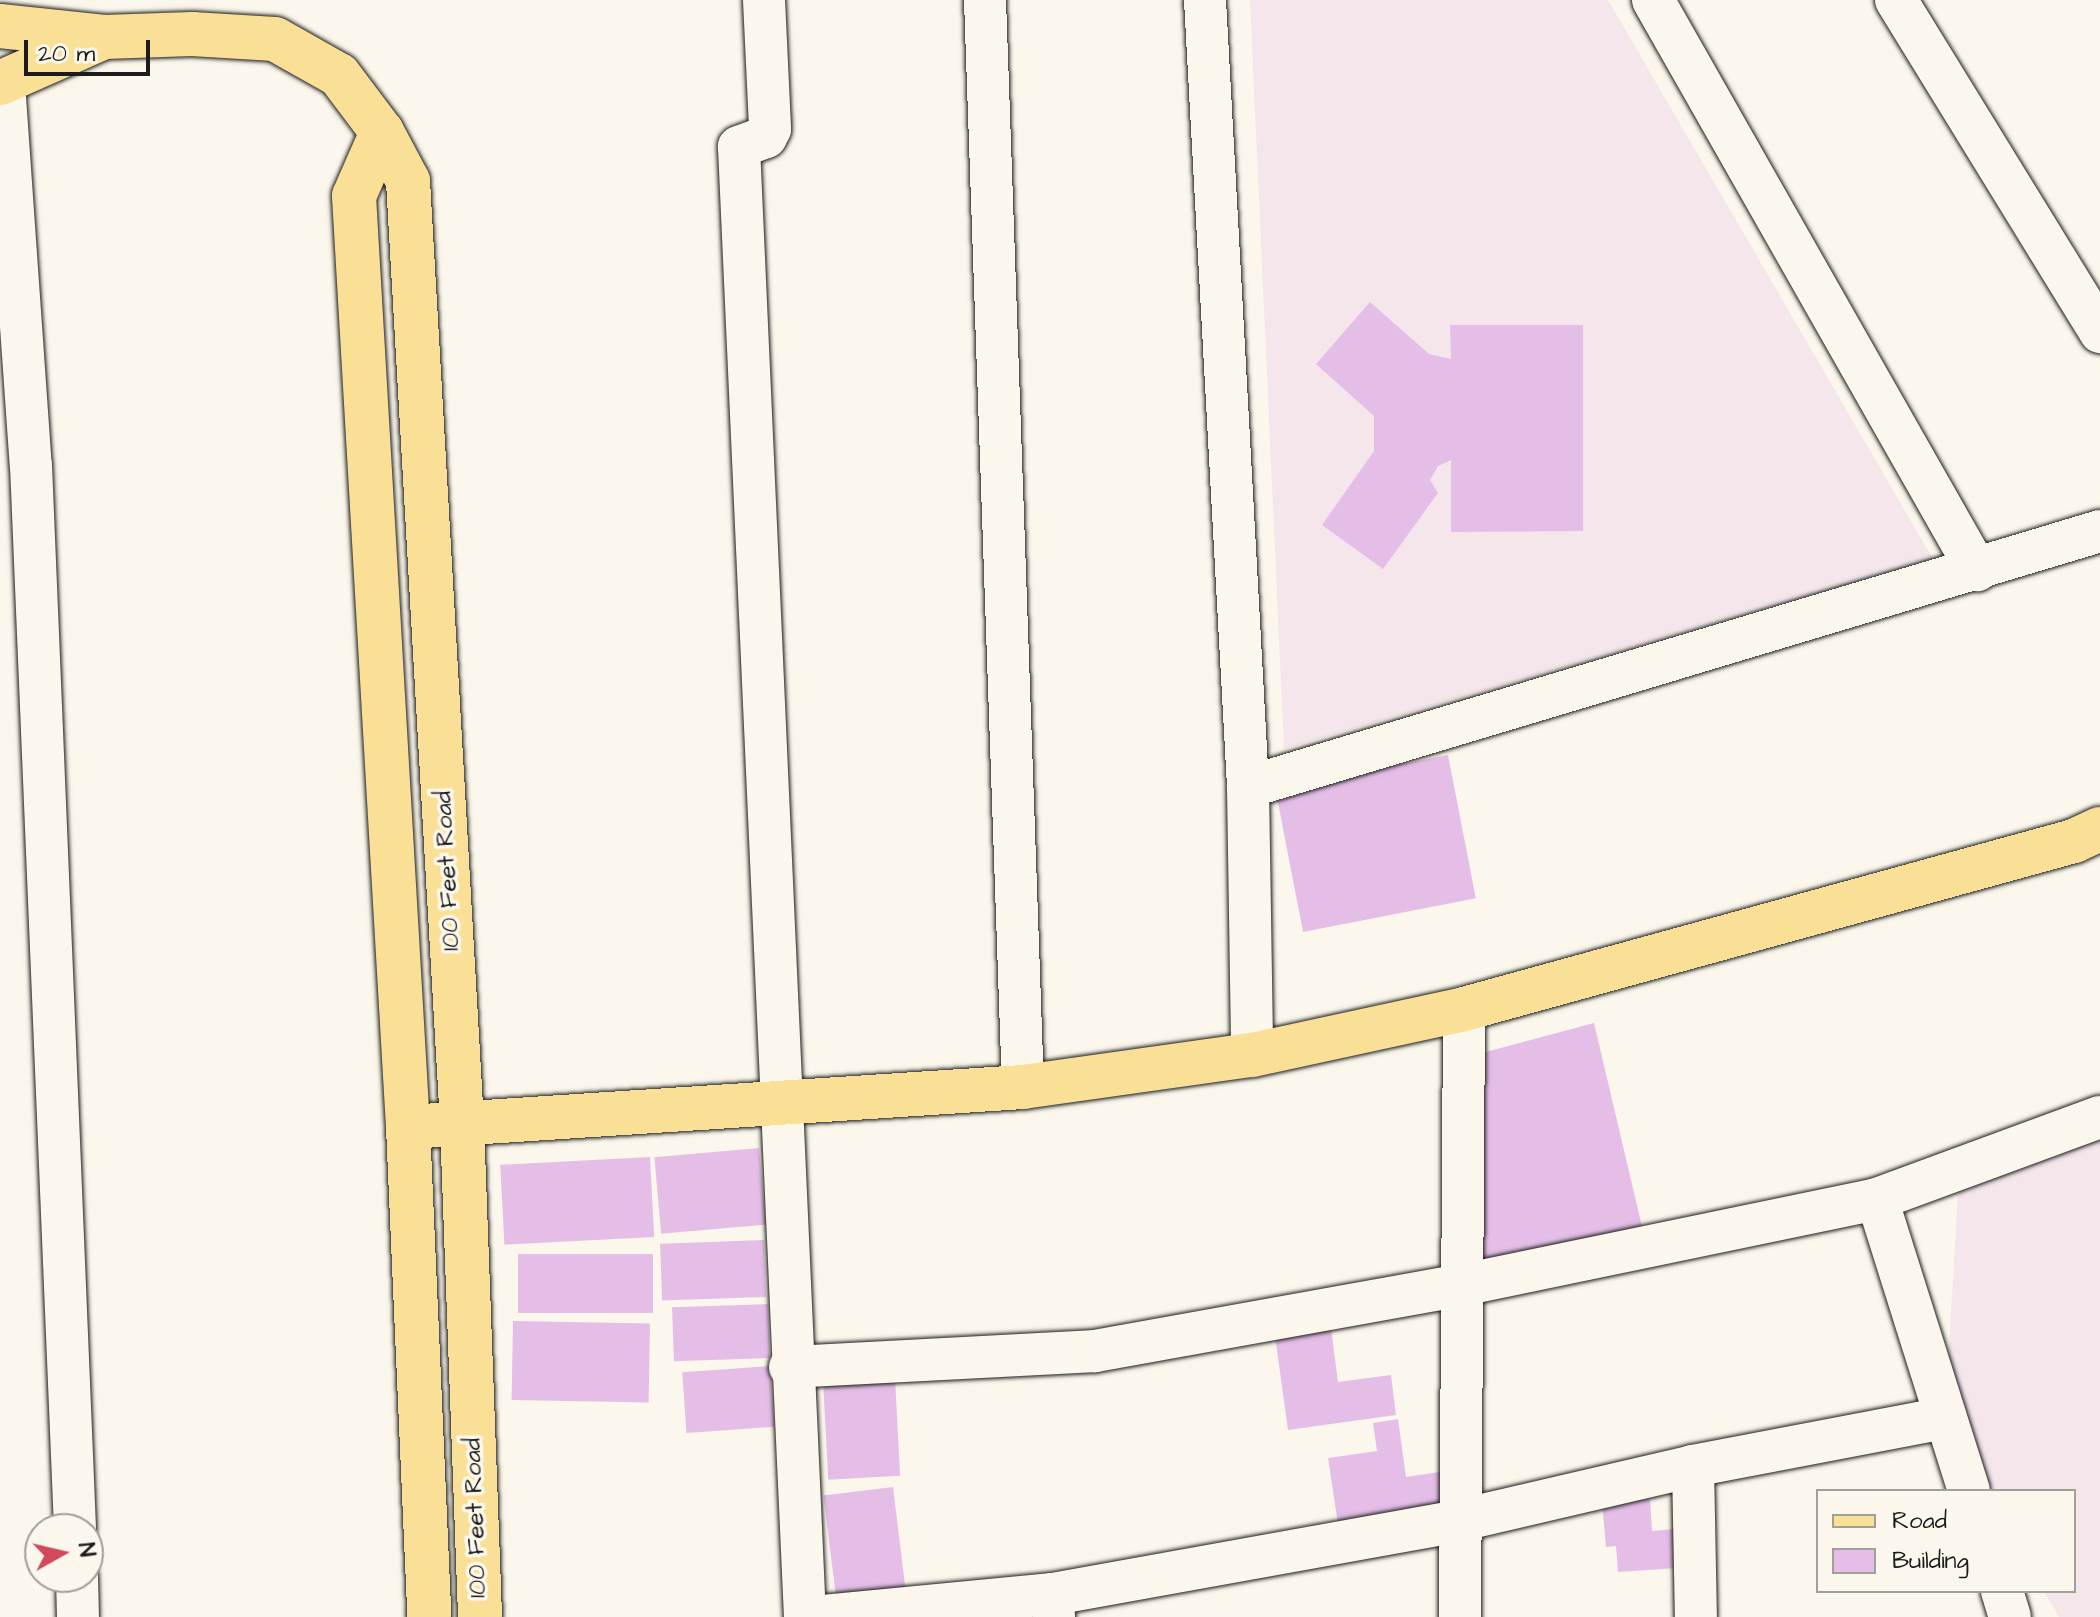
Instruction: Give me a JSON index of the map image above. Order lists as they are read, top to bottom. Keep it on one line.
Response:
{"streets":{"main road":["100 Feet Road"]},"legend":["Road","Building"],"scale_bar":"20 m","north":"right"}
